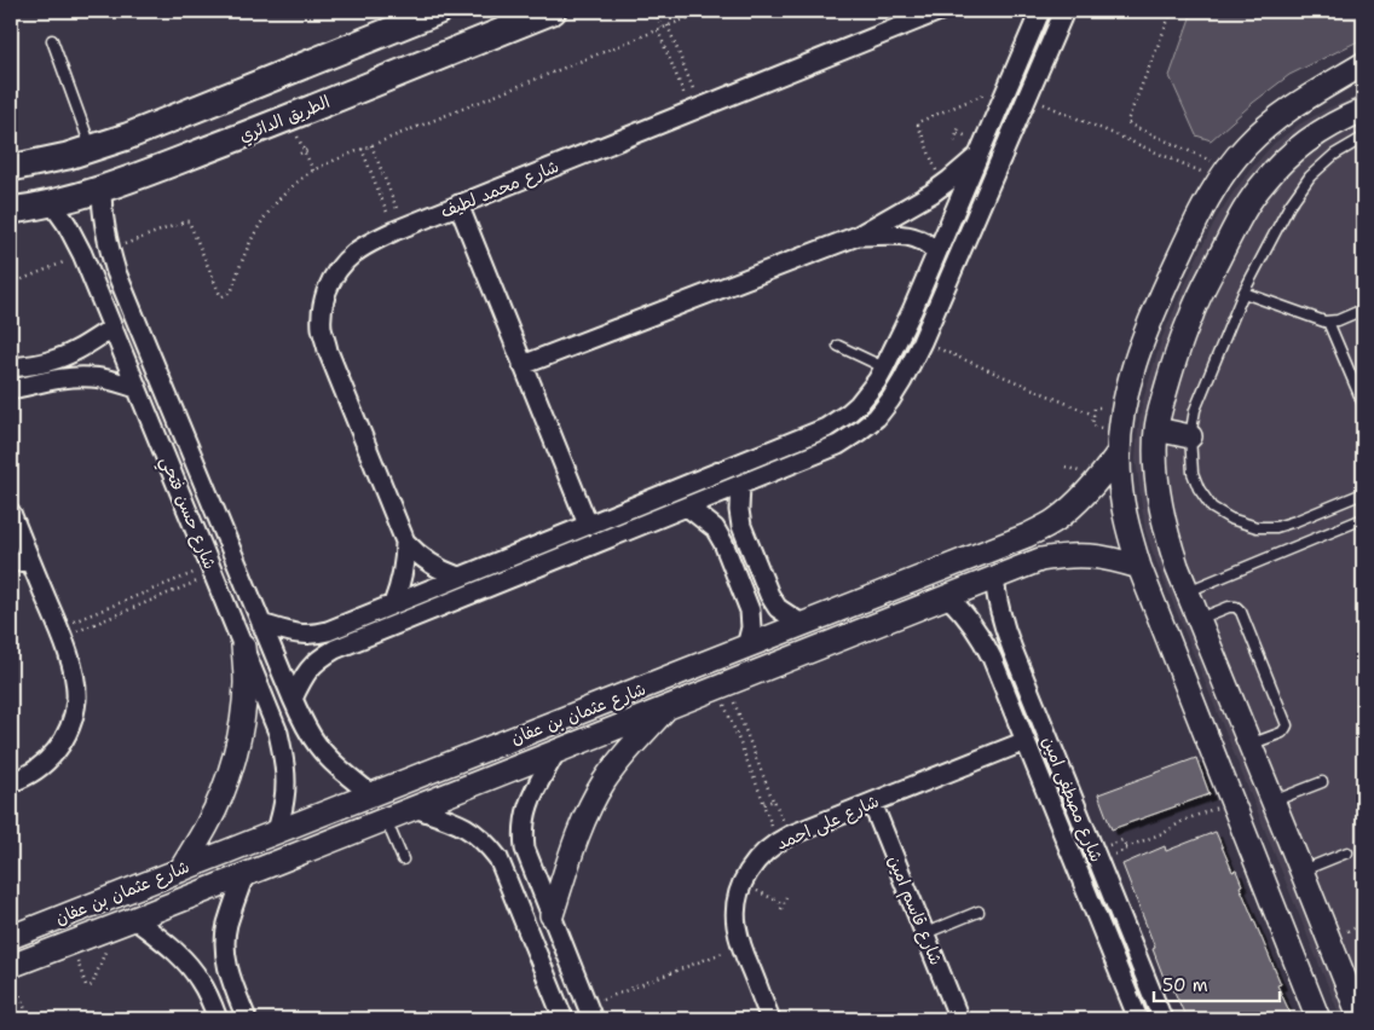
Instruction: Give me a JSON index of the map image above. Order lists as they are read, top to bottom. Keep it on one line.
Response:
{"streets":{"main road":["الطريق الدائري"],"street":["شارع محمد لطيف","شارع حسن فتحي","شارع عثمان بن عفان","شارع مصطفى امين","شارع على احمد","شارع قاسم امين"]},"crossings":[["الطريق الدائري","شارع حسن فتحي"],["شارع حسن فتحي","شارع عثمان بن عفان"],["شارع عثمان بن عفان","شارع مصطفى امين"],["شارع مصطفى امين","شارع على احمد"],["شارع على احمد","شارع قاسم امين"]],"scale_bar":"50 m"}
